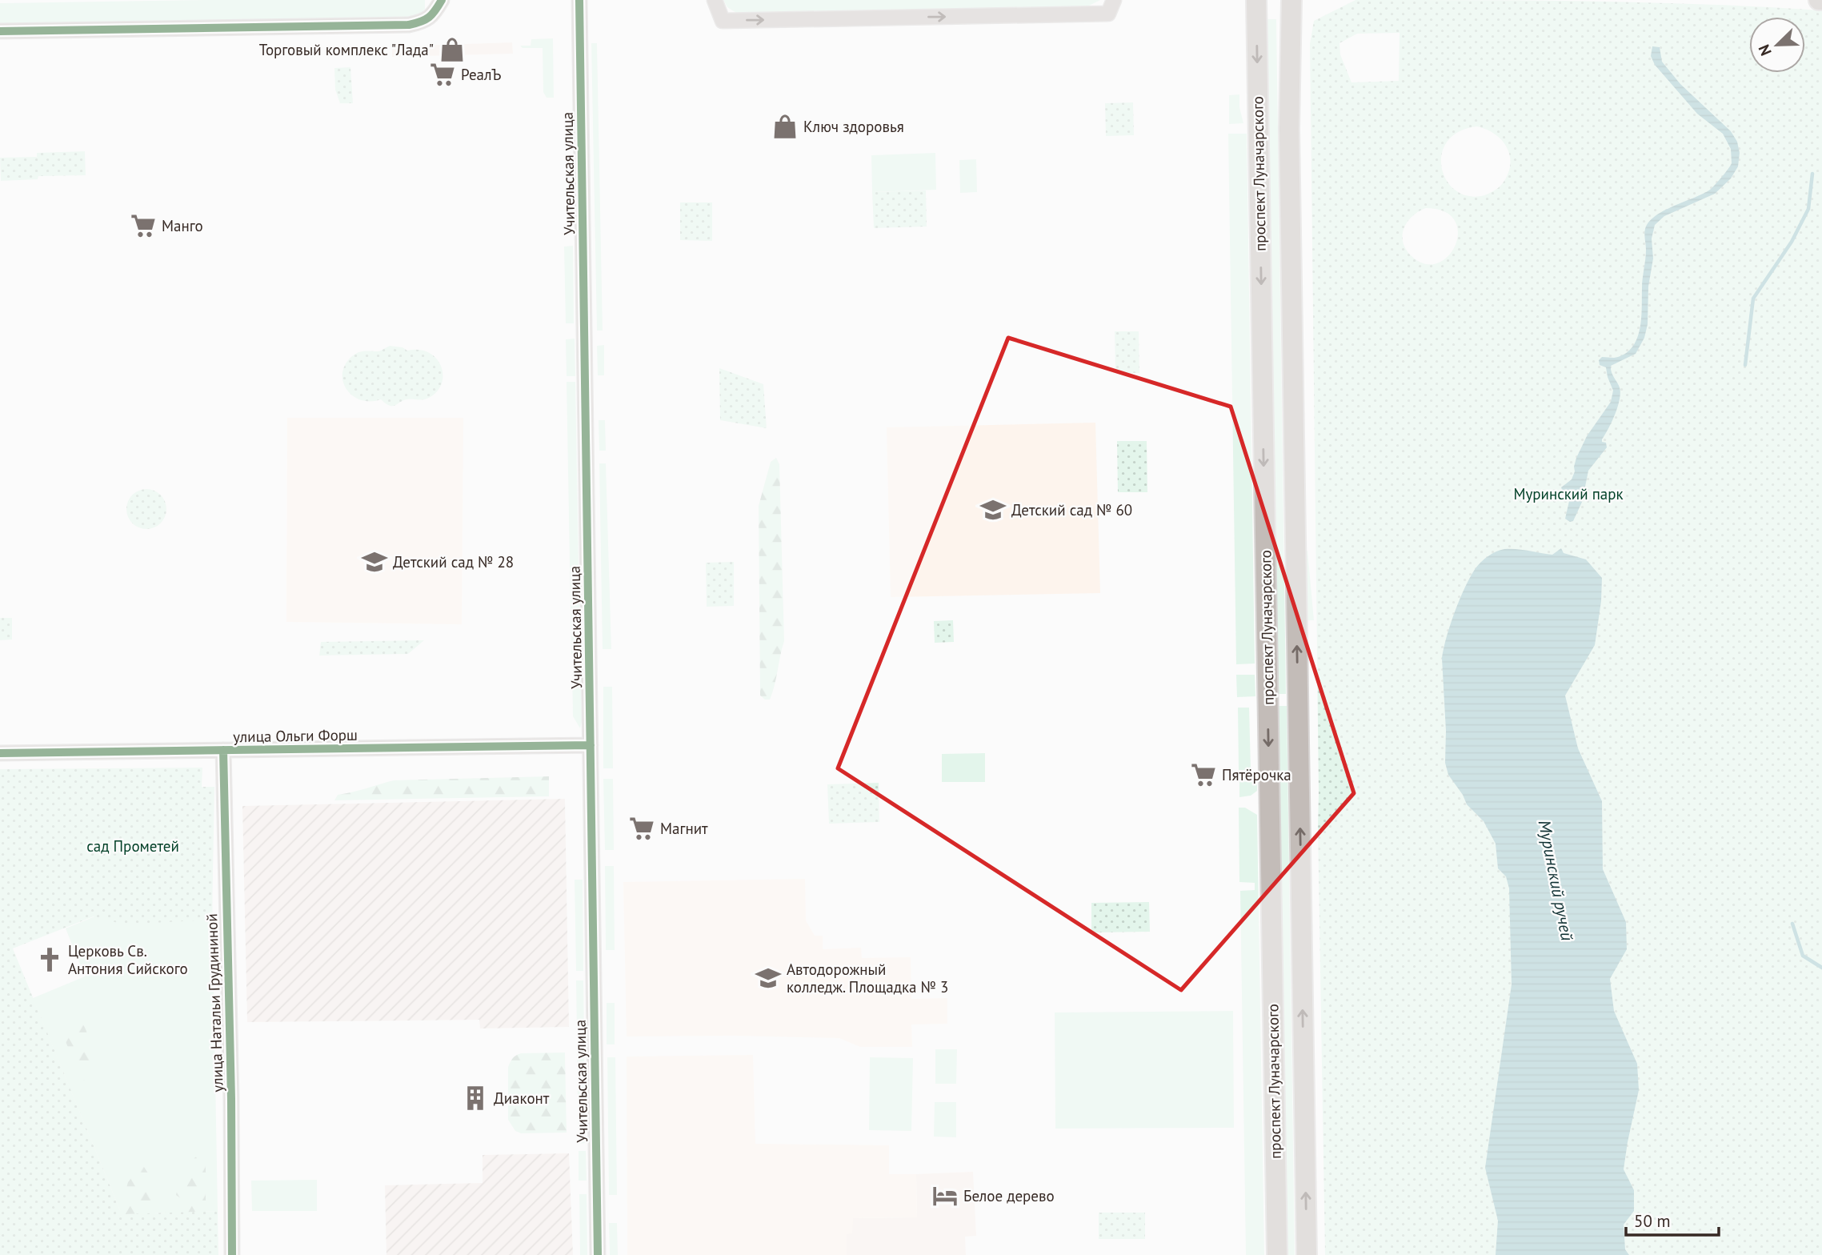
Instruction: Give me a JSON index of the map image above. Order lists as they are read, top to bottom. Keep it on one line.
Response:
{"streets":{"main road":["проспект Луначарского"],"street":["Учительская улица","улица Ольги Форш","улица Натальи Грудининой"]},"crossings":[["Учительская улица","улица Ольги Форш"],["улица Ольги Форш","улица Натальи Грудининой"]],"water":["Муринский ручей"],"parks":["Муринский парк","сад Прометей"],"places":{"shop":["Торговый комплекс \"Лада\"","Ключ здоровья"],"supermarket":["РеалЪ","Манго","Пятёрочка","Магнит"],"school or university":["Детский сад № 60","Детский сад № 28","Автодорожный колледж. Площадка № 3"],"church":["Церковь Св. Антония Сийского"],"building":["Диаконт"],"hotel":["Белое дерево"]},"scale_bar":"50 m","north":"bottom left"}
